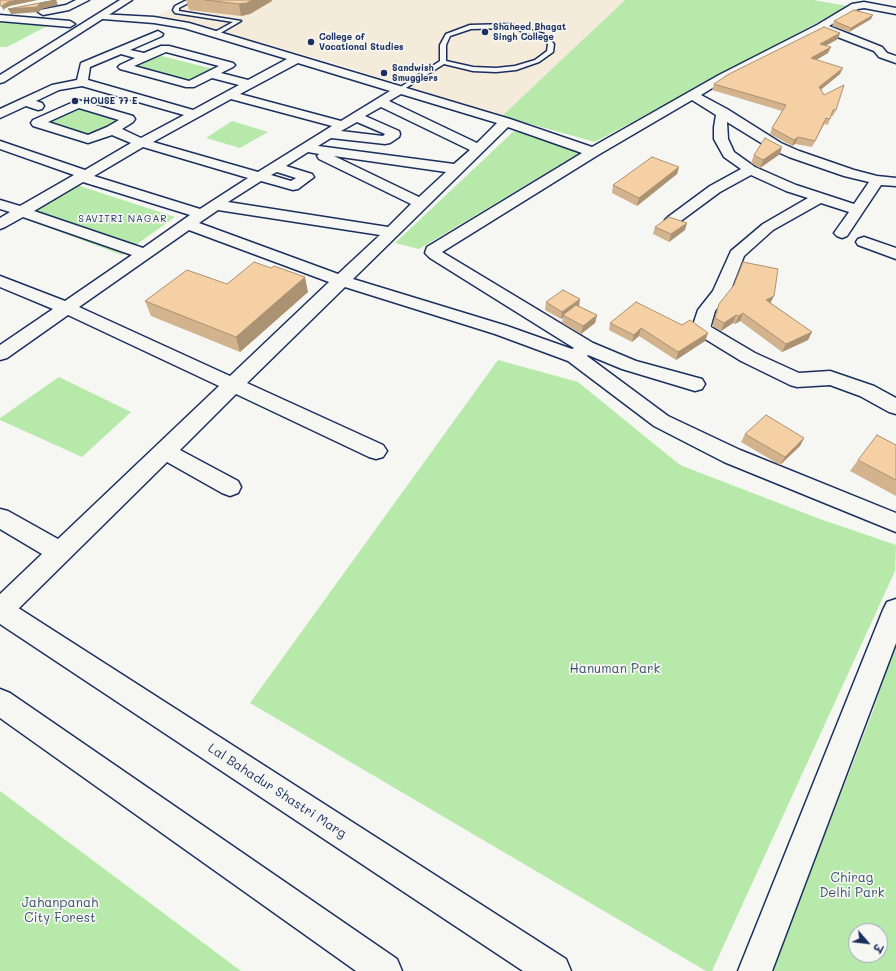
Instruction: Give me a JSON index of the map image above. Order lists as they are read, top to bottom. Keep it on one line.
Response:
{"streets":{"street":["Lal Bahadur Shastri Marg"]},"districts":["SAVITRI NAGAR"],"parks":["Hanuman Park","Chirag Delhi Park","Jahanpanah City Forest"],"places":["Shaheed Bhagat Singh College","College of Vocational Studies","Sandwish Smugglers","HOUSE 77 E"],"north":"bottom right"}
